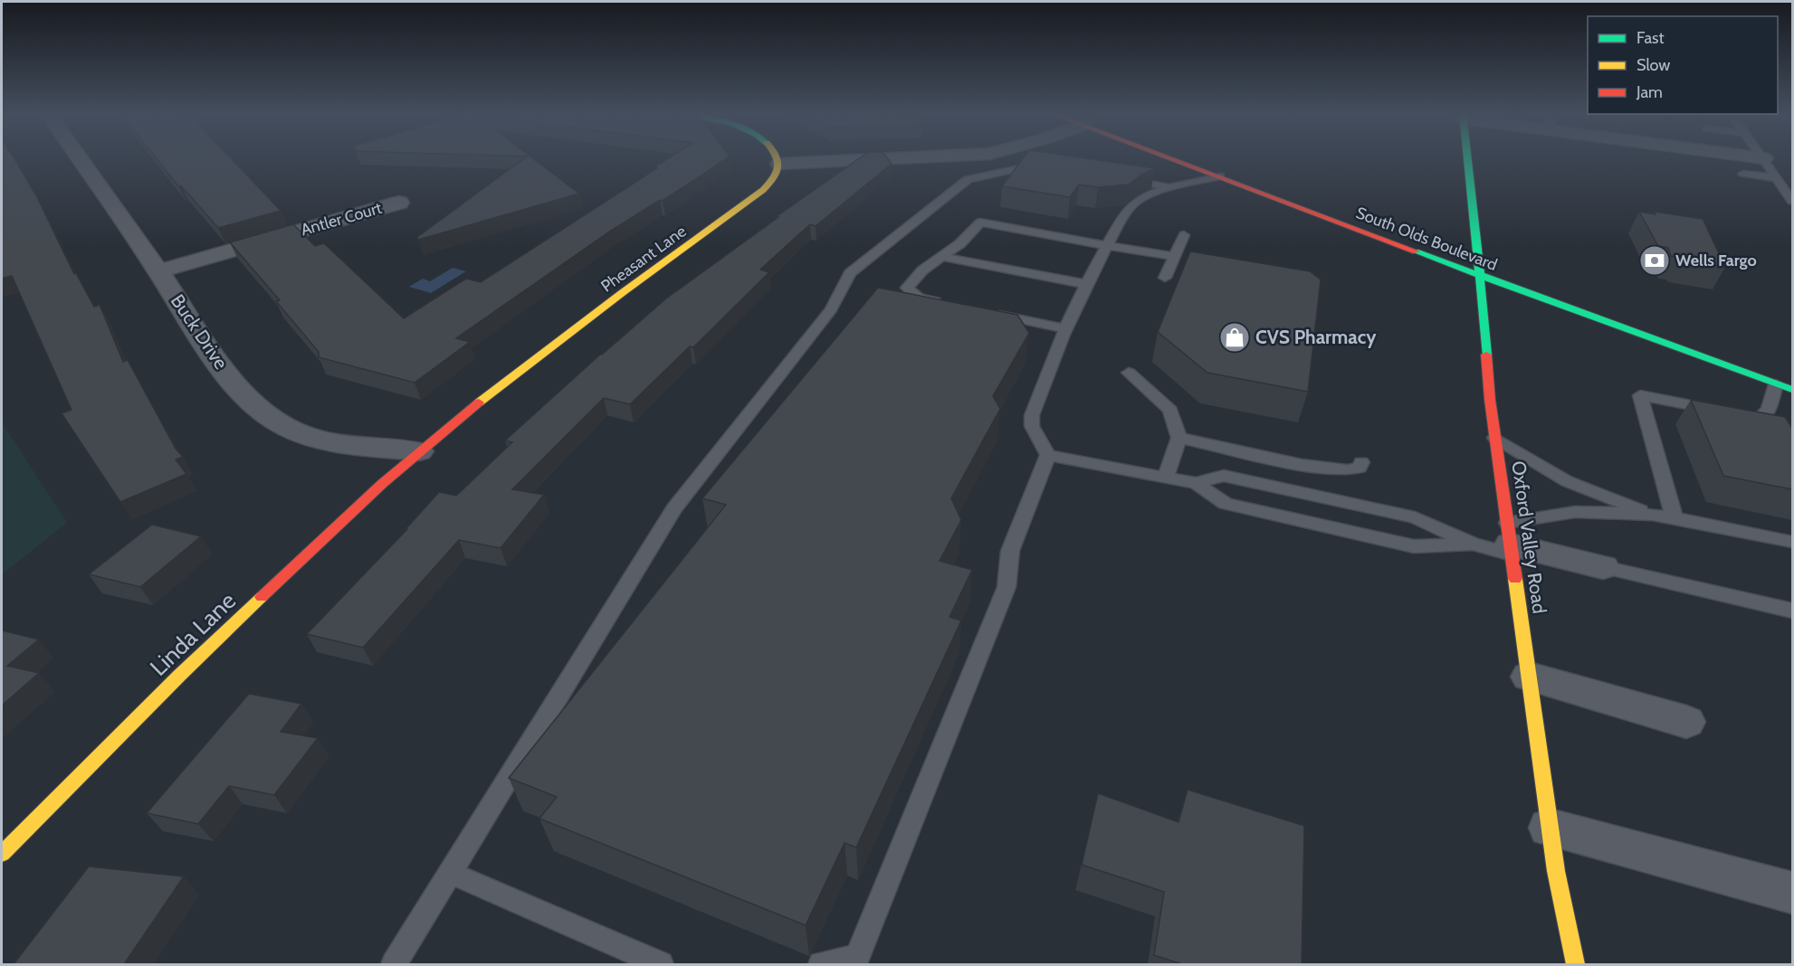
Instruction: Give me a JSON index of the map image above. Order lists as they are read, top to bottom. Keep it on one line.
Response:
{"streets":{"street":["Antler Court","South Olds Boulevard","Pheasant Lane","Buck Drive","Oxford Valley Road","Linda Lane"]},"crossings":[["Antler Court","Buck Drive"],["South Olds Boulevard","Oxford Valley Road"],["Pheasant Lane","Buck Drive"],["Pheasant Lane","Linda Lane"],["Buck Drive","Linda Lane"]],"places":{"bank":["Wells Fargo"],"shop":["CVS Pharmacy"]},"legend":["Fast","Slow","Jam"]}
